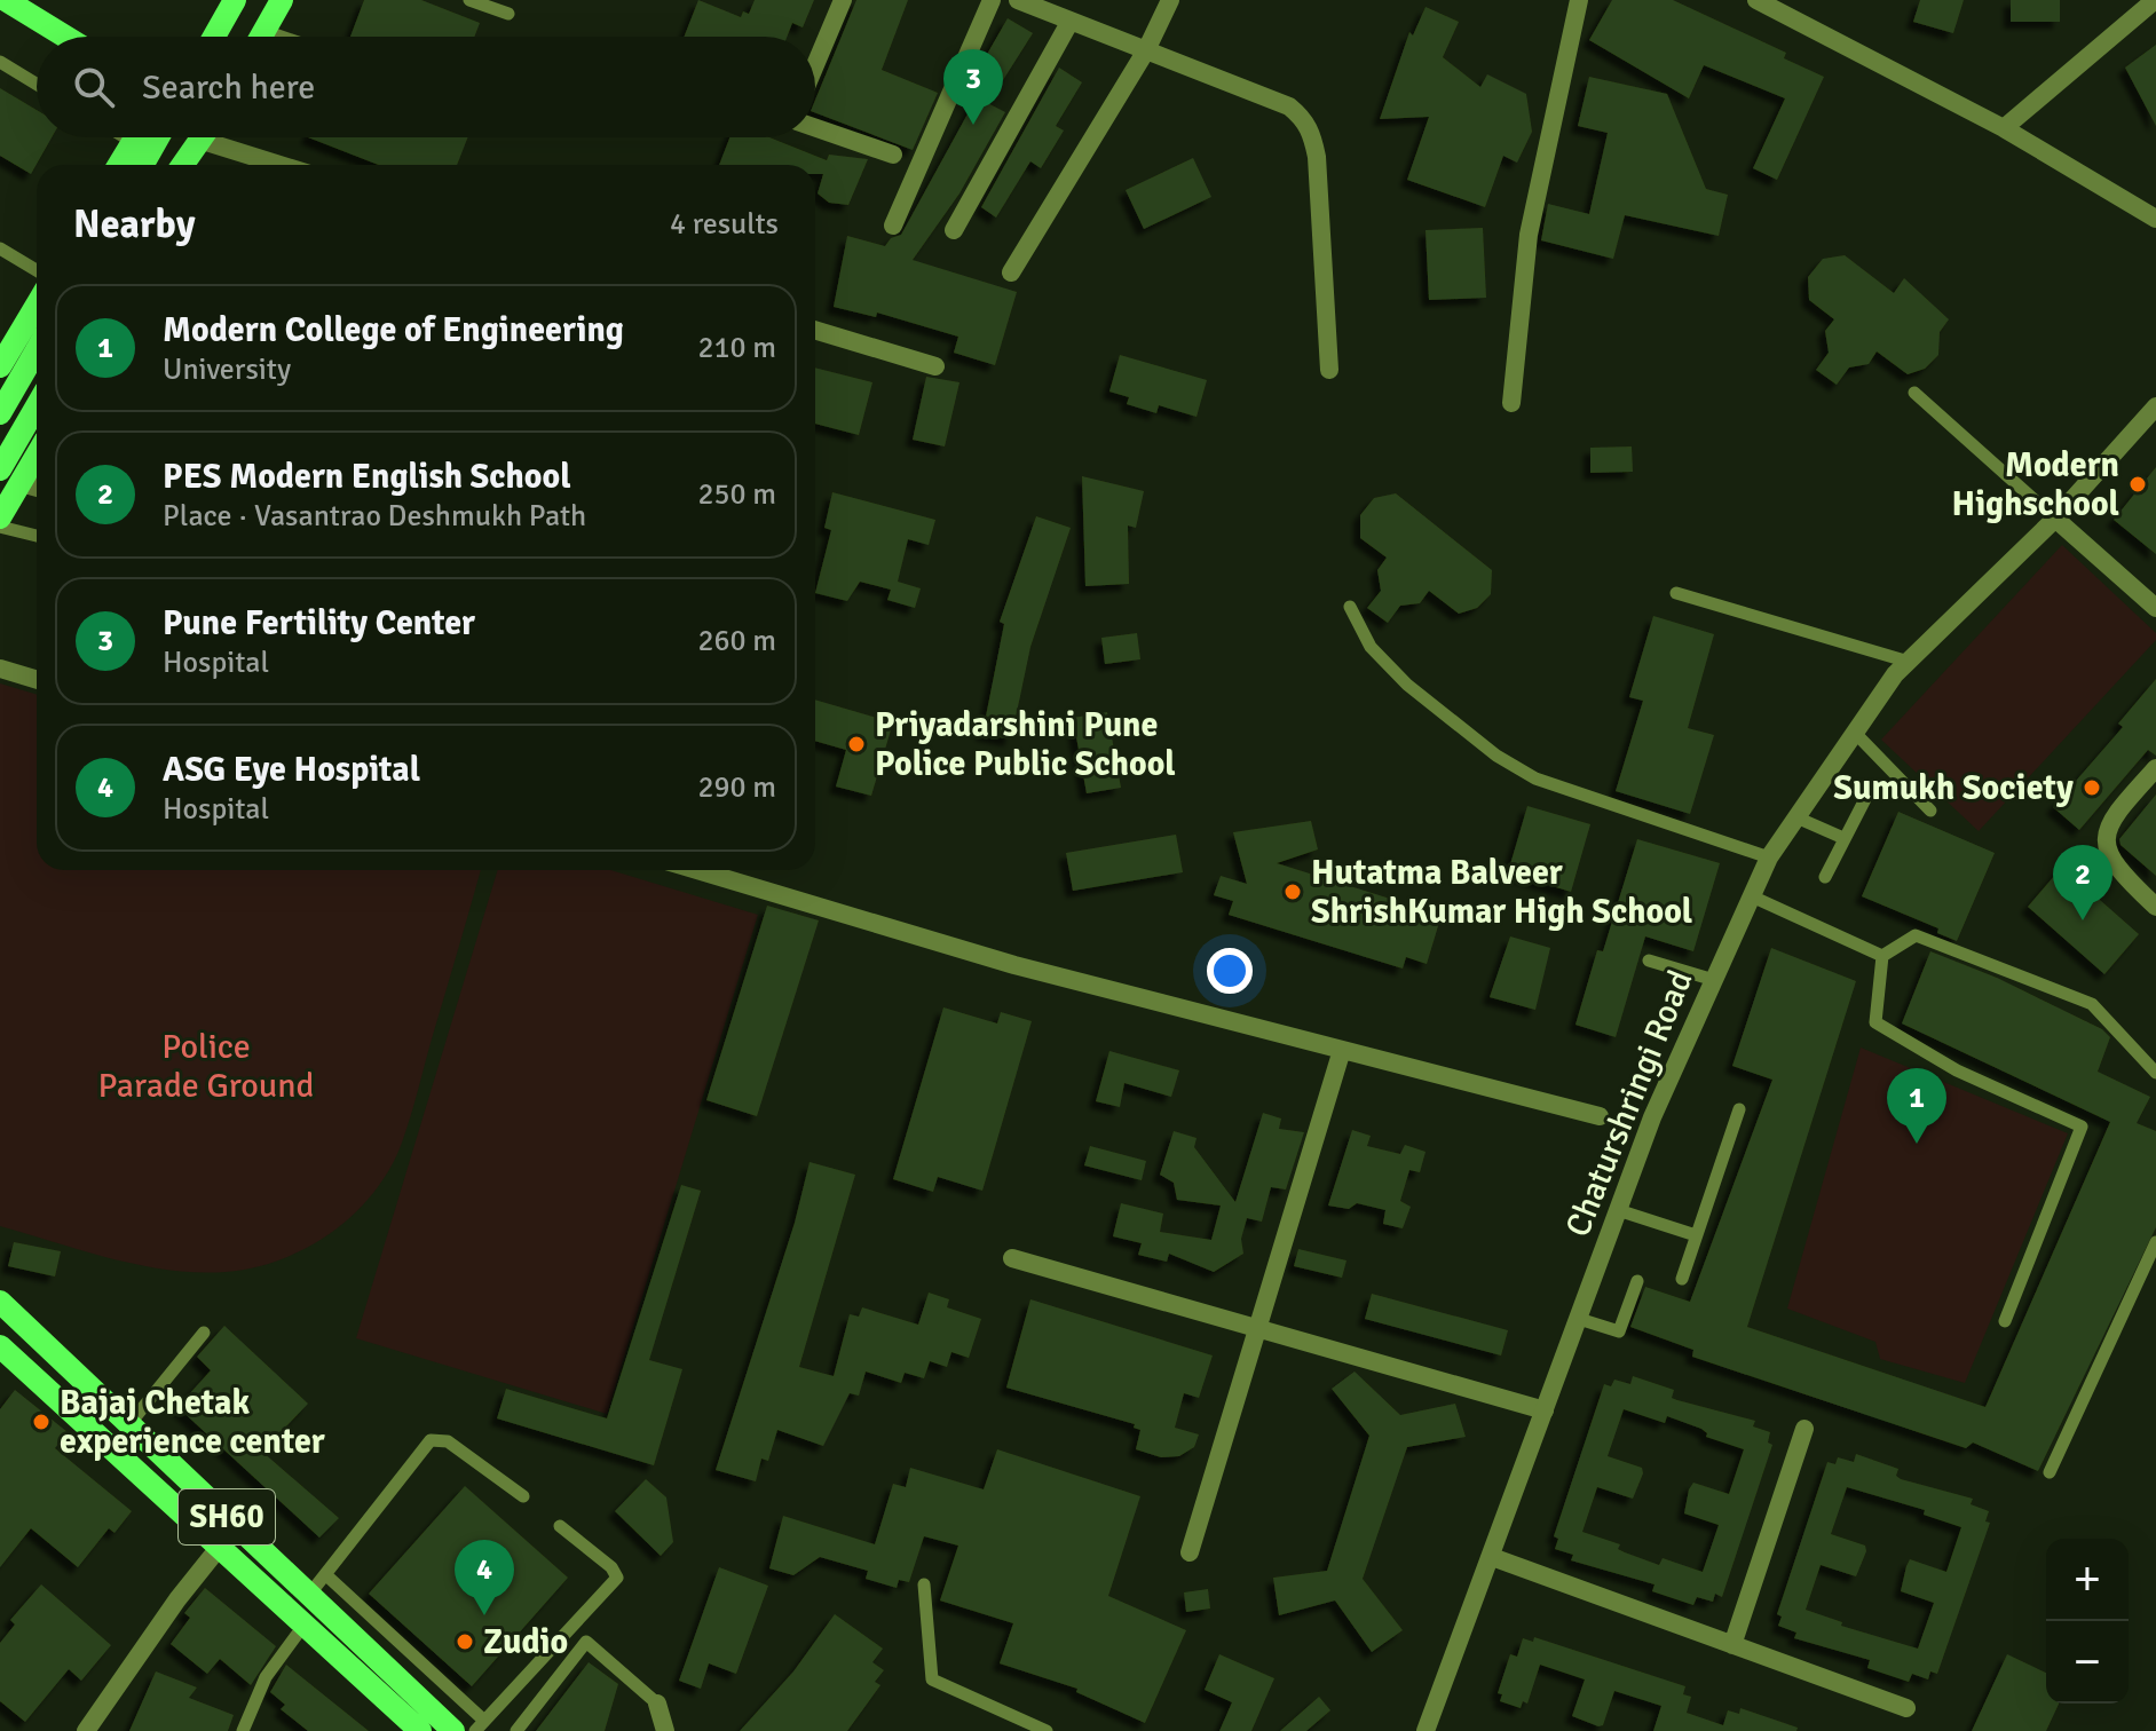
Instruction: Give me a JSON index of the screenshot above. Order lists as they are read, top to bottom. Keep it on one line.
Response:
{"streets":{"main road":["SH60"],"street":["Chaturshringi Road"]},"parks":["Police Parade Ground"],"places":["Modern Highschool","Priyadarshini Pune Police Public School","Sumukh Society","Hutatma Balveer ShrishKumar High School","Bajaj Chetak experience center","Zudio"],"page":{"search":"Search here","pins":["3","2","1","4"],"heading":["Nearby","4 results"],"list":[{"mark":"1","name":"Modern College of Engineering","note":"University","value":"210 m"},{"mark":"2","name":"PES Modern English School","note":"Place · Vasantrao Deshmukh Path","value":"250 m"},{"mark":"3","name":"Pune Fertility Center","note":"Hospital","value":"260 m"},{"mark":"4","name":"ASG Eye Hospital","note":"Hospital","value":"290 m"}],"map_buttons":["+","−"]}}
